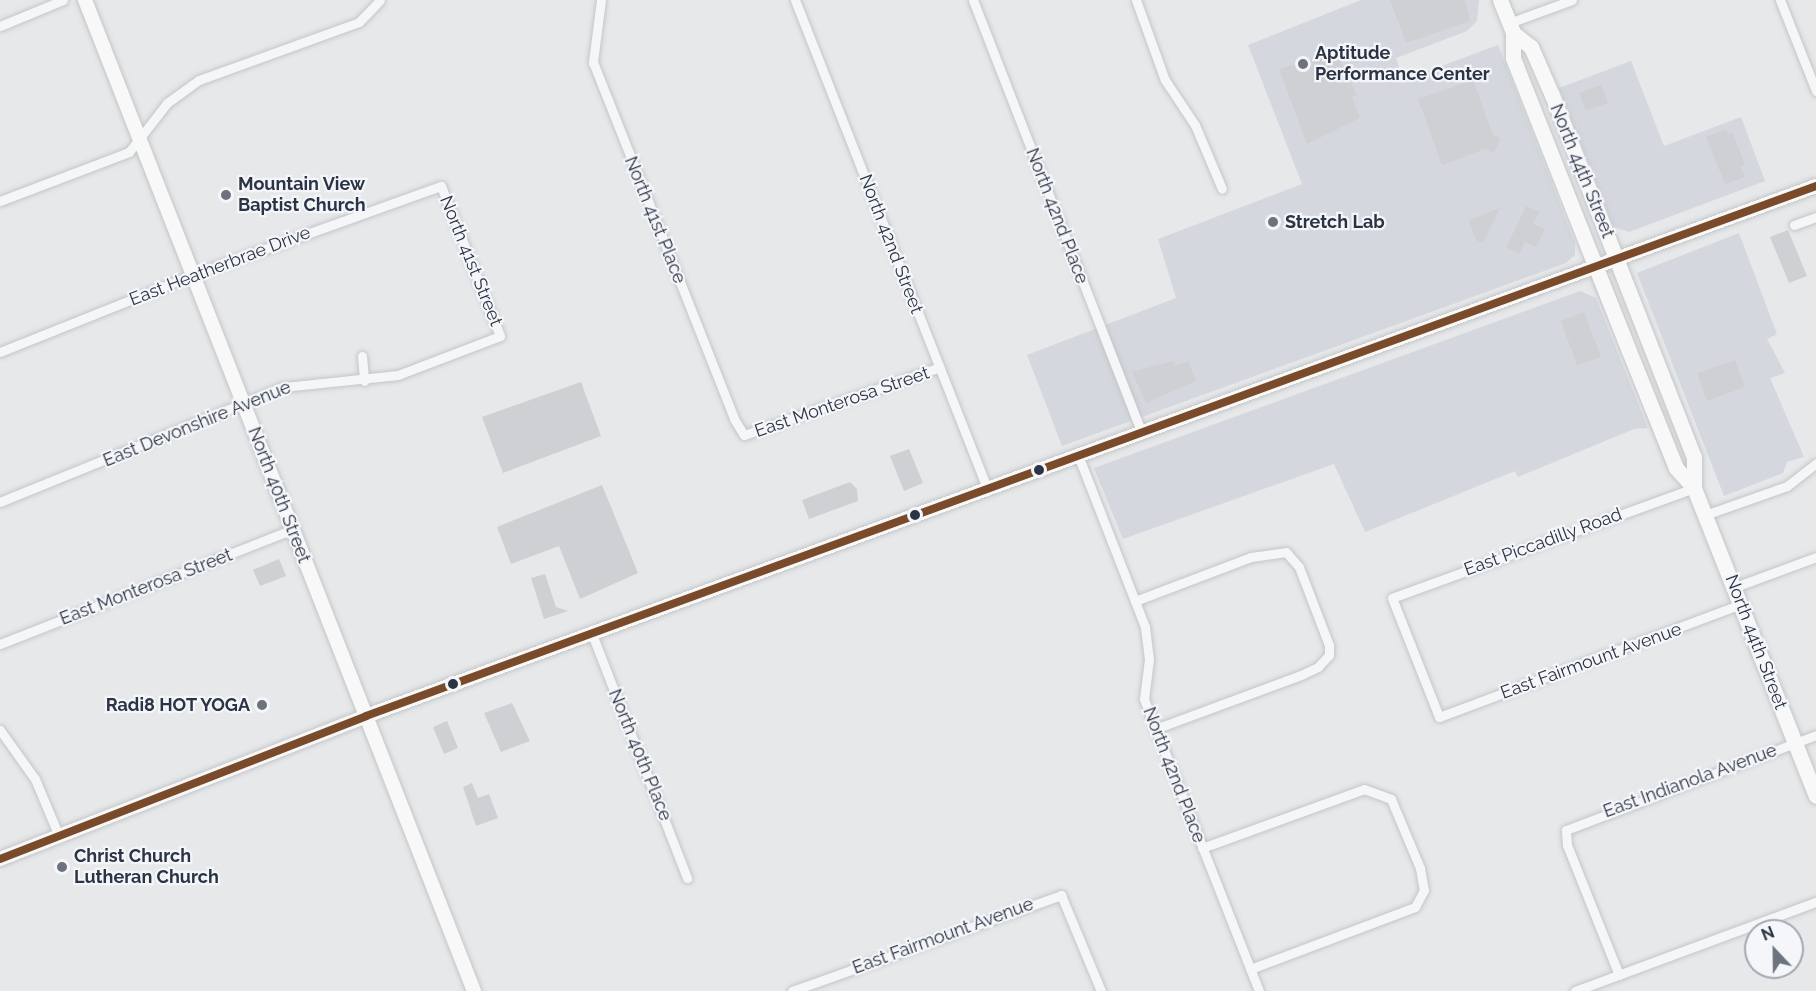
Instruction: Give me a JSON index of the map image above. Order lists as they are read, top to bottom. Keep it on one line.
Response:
{"streets":{"main road":["North 44th Street","North 40th Street"],"street":["North 42nd Place","North 41st Place","North 42nd Street","North 41st Street","East Heatherbrae Drive","East Monterosa Street","East Devonshire Avenue","East Piccadilly Road","East Fairmount Avenue","North 40th Place","East Indianola Avenue"]},"crossings":[["North 44th Street","East Piccadilly Road"],["North 44th Street","East Fairmount Avenue"],["North 44th Street","East Indianola Avenue"],["North 41st Place","East Monterosa Street"],["North 42nd Street","East Monterosa Street"],["North 41st Street","East Heatherbrae Drive"],["North 41st Street","East Devonshire Avenue"],["East Heatherbrae Drive","North 40th Street"],["East Monterosa Street","North 40th Street"],["East Devonshire Avenue","North 40th Street"],["East Piccadilly Road","East Fairmount Avenue"]],"places":["Aptitude Performance Center","Mountain View Baptist Church","Stretch Lab","Radi8 HOT YOGA","Christ Church Lutheran Church"],"north":"top"}
